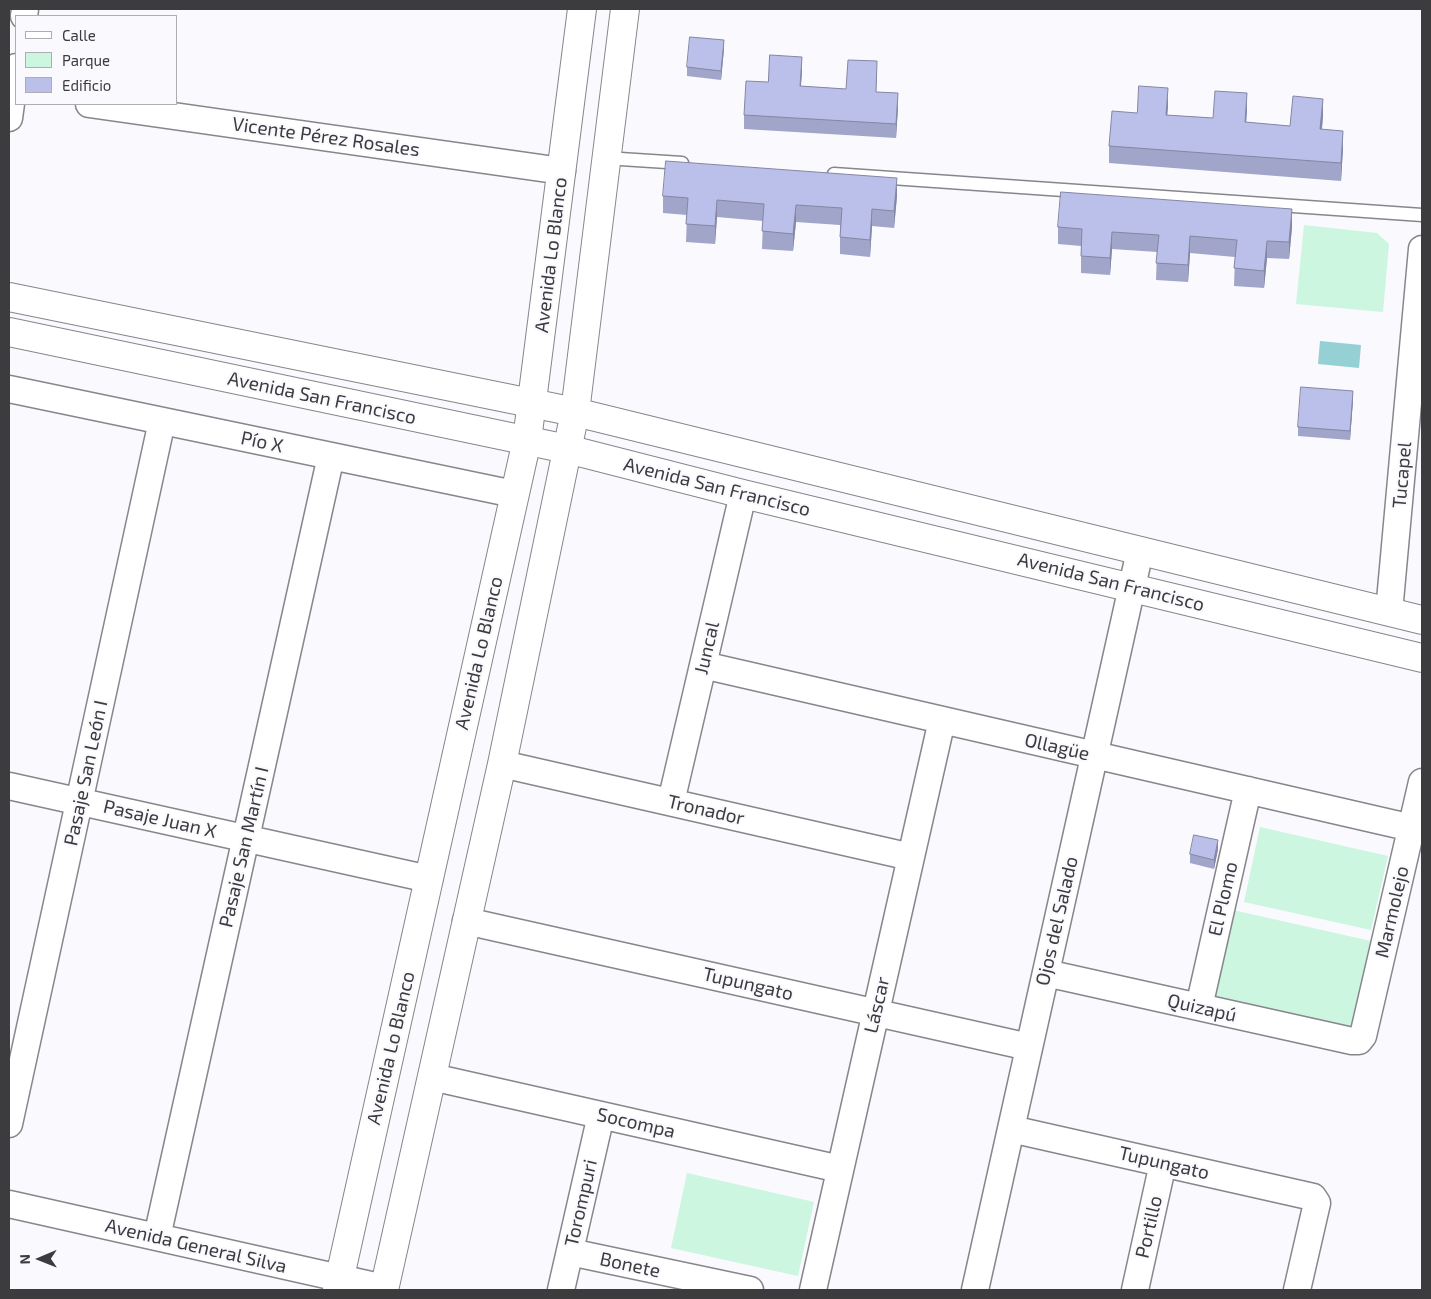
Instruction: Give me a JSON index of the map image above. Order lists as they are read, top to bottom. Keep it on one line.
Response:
{"streets":{"main road":["Avenida Lo Blanco","Avenida San Francisco"],"street":["Vicente Pérez Rosales","Pío X","Tucapel","Juncal","Ollagüe","Pasaje San León I","Tronador","Pasaje Juan X","Pasaje San Martín I","El Plomo","Marmolejo","Ojos del Salado","Tupungato","Láscar","Quizapú","Socompa","Torompuri","Portillo","Avenida General Silva","Bonete"]},"crossings":[["Vicente Pérez Rosales","Avenida Lo Blanco"],["Avenida Lo Blanco","Avenida San Francisco"],["Avenida Lo Blanco","Pío X"],["Avenida Lo Blanco","Pasaje Juan X"],["Avenida Lo Blanco","Avenida General Silva"],["Avenida San Francisco","Tucapel"],["Avenida San Francisco","Juncal"],["Avenida San Francisco","Ojos del Salado"],["Pío X","Pasaje San León I"],["Pío X","Pasaje San Martín I"],["Juncal","Ollagüe"],["Juncal","Tronador"],["Ollagüe","El Plomo"],["Ollagüe","Marmolejo"],["Ollagüe","Ojos del Salado"],["Ollagüe","Láscar"],["Pasaje San León I","Pasaje Juan X"],["Tronador","Láscar"],["Pasaje Juan X","Pasaje San Martín I"],["Pasaje San Martín I","Avenida General Silva"],["El Plomo","Quizapú"],["Marmolejo","Quizapú"],["Ojos del Salado","Tupungato"],["Ojos del Salado","Quizapú"],["Tupungato","Láscar"],["Tupungato","Portillo"],["Láscar","Socompa"],["Socompa","Torompuri"],["Torompuri","Bonete"]],"legend":["Calle","Parque","Edificio"],"north":"left"}
